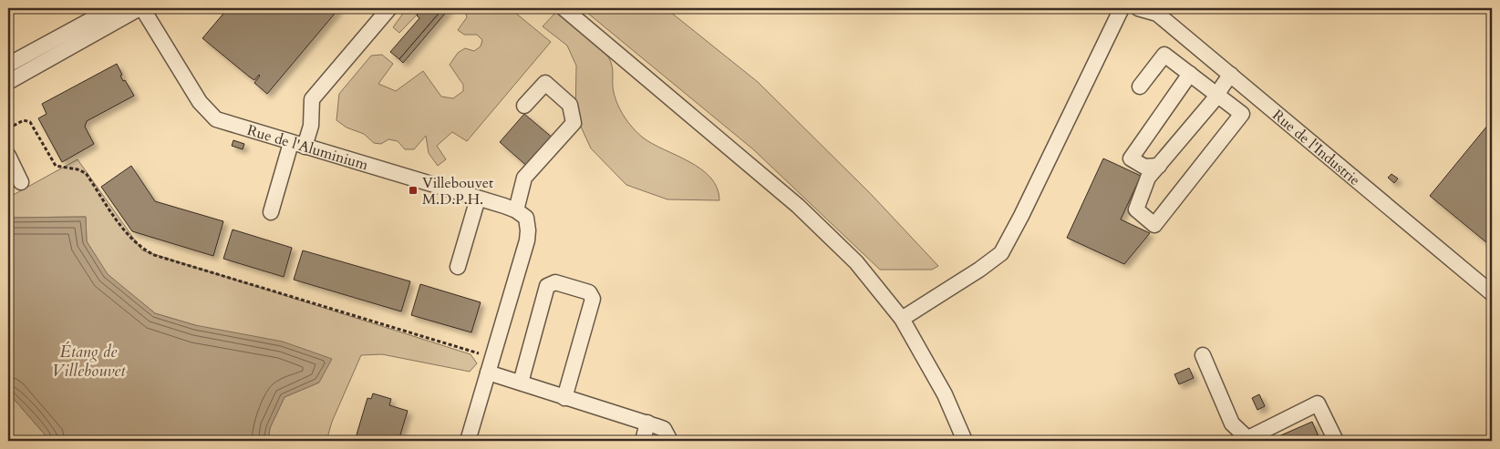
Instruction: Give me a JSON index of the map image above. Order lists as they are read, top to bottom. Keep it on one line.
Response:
{"streets":{"street":["Rue de l'Industrie","Rue de l'Aluminium"]},"water":["Étang de Villebouvet"],"places":{"transit":["Villebouvet M.D.P.H."]}}
